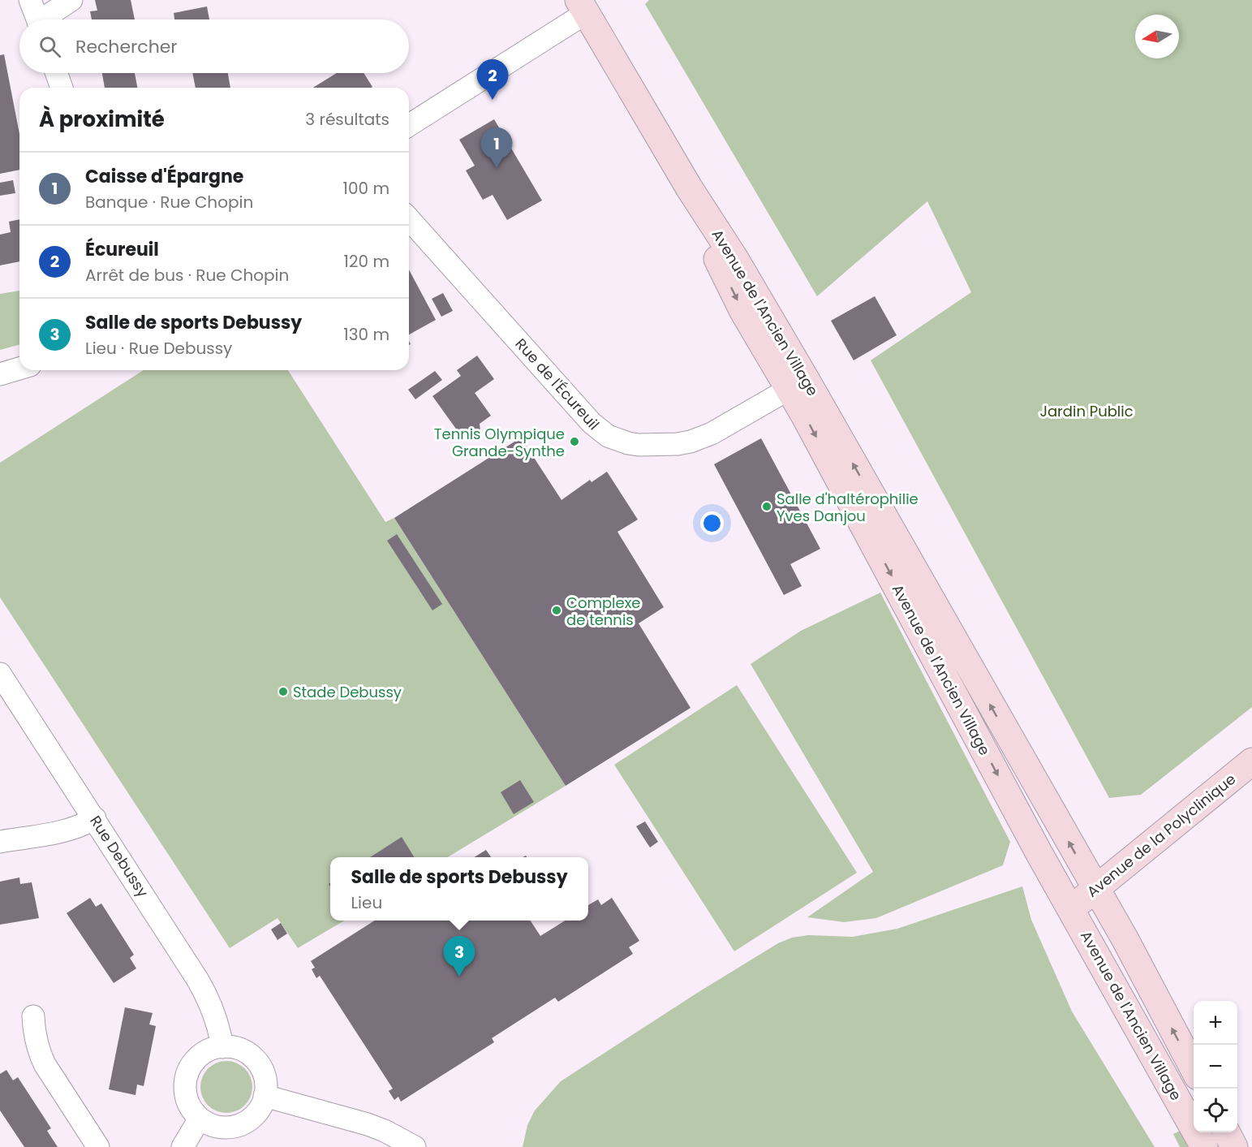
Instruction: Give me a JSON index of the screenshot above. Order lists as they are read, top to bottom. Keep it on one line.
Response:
{"streets":{"street":["Avenue de l'Ancien Village","Rue de l'Écureuil","Avenue de la Polyclinique","Rue Debussy"]},"crossings":[["Avenue de l'Ancien Village","Rue de l'Écureuil"],["Avenue de l'Ancien Village","Avenue de la Polyclinique"]],"parks":["Jardin Public"],"places":["Tennis Olympique Grande-Synthe","Salle d'haltérophilie Yves Danjou","Complexe de tennis","Stade Debussy"],"north":"left","page":{"search":"Rechercher","pins":["2","1","3"],"heading":["À proximité","3 résultats"],"list":[{"mark":"1","name":"Caisse d'Épargne","note":"Banque · Rue Chopin","value":"100 m"},{"mark":"2","name":"Écureuil","note":"Arrêt de bus · Rue Chopin","value":"120 m"},{"mark":"3","name":"Salle de sports Debussy","note":"Lieu · Rue Debussy","value":"130 m"}],"popup":["Salle de sports Debussy","Lieu"],"map_buttons":["+","−"]}}
